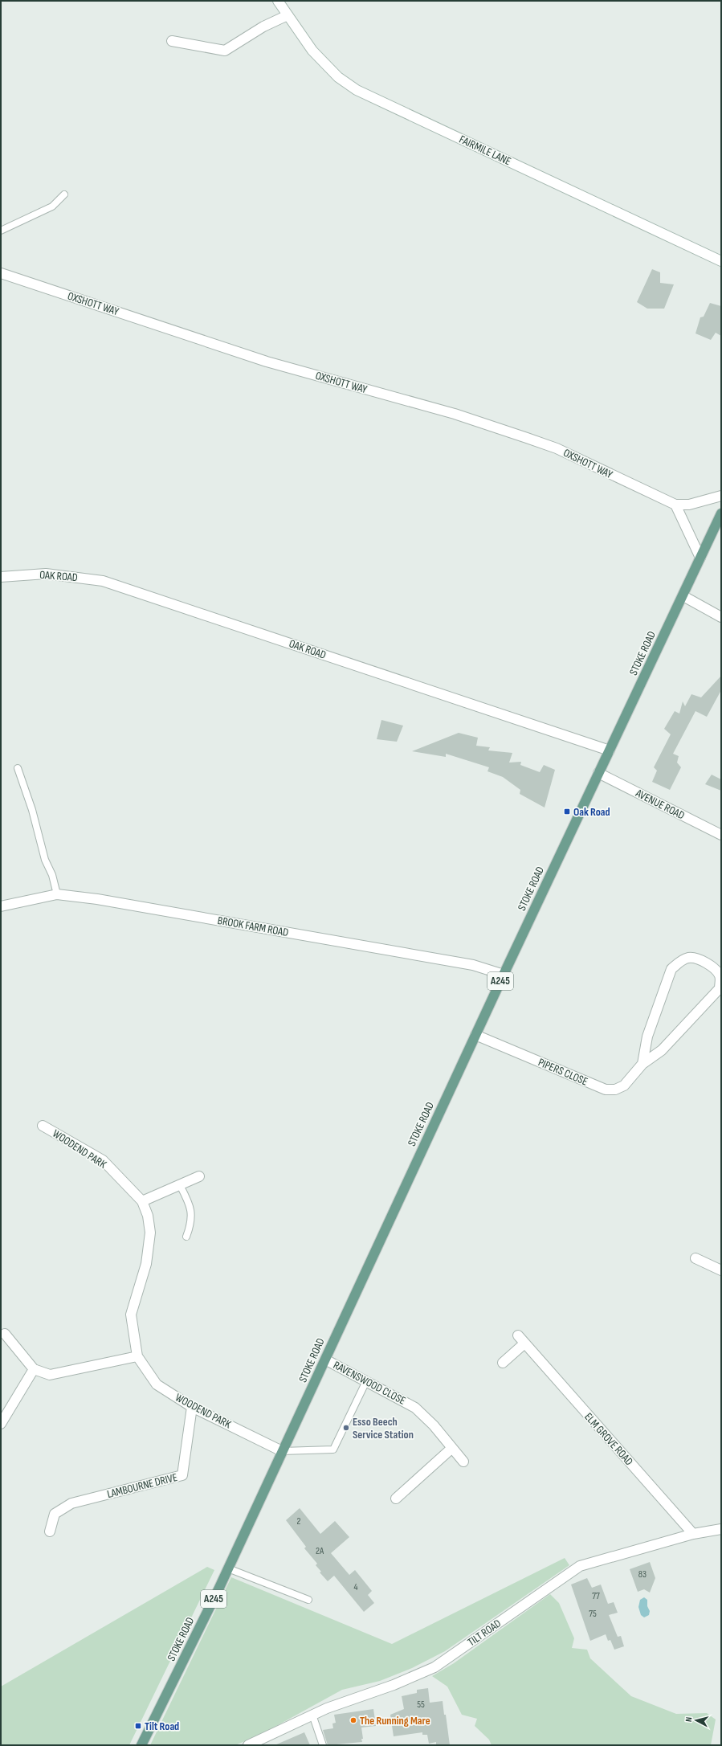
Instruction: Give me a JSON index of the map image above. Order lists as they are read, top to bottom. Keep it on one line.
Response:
{"streets":{"main road":["STOKE ROAD","A245"],"street":["FAIRMILE LANE","OXSHOTT WAY","OAK ROAD","AVENUE ROAD","BROOK FARM ROAD","PIPERS CLOSE","WOODEND PARK","RAVENSWOOD CLOSE","ELM GROVE ROAD","LAMBOURNE DRIVE","TILT ROAD"]},"crossings":[["OAK ROAD","STOKE ROAD"],["STOKE ROAD","AVENUE ROAD"],["STOKE ROAD","BROOK FARM ROAD"],["STOKE ROAD","PIPERS CLOSE"],["STOKE ROAD","WOODEND PARK"],["STOKE ROAD","RAVENSWOOD CLOSE"],["WOODEND PARK","LAMBOURNE DRIVE"],["ELM GROVE ROAD","TILT ROAD"]],"places":{"transit":["Oak Road","Tilt Road"],"other":["Esso Beech Service Station","The Running Mare"]},"house_numbers":["2","2A","83","4","77","75","55"],"north":"left"}
